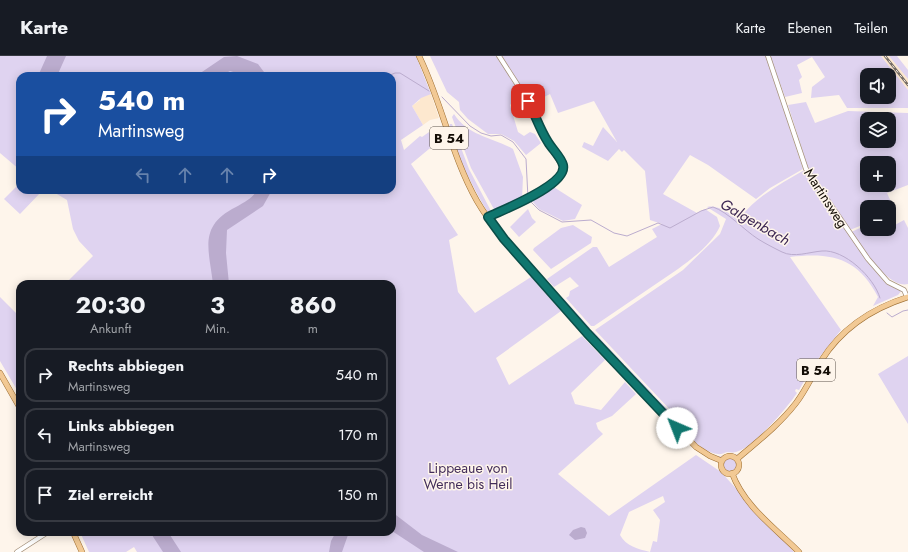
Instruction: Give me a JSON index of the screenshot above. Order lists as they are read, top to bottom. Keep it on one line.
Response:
{"streets":{"main road":["B 54"],"street":["Martinsweg"]},"crossings":[["B 54","Martinsweg"]],"water":["Galgenbach"],"parks":["Lippeaue von Werne bis Heil"],"page":{"header":"Karte","nav":["Karte","Ebenen","Teilen"],"map_buttons":["+","−"],"turn":["540 m","Martinsweg"],"eta":["20:30","Ankunft","3","Min.","860","m"],"list":[{"name":"Rechts abbiegen","note":"Martinsweg","value":"540 m"},{"name":"Links abbiegen","note":"Martinsweg","value":"170 m"},{"name":"Ziel erreicht","value":"150 m"}]}}
